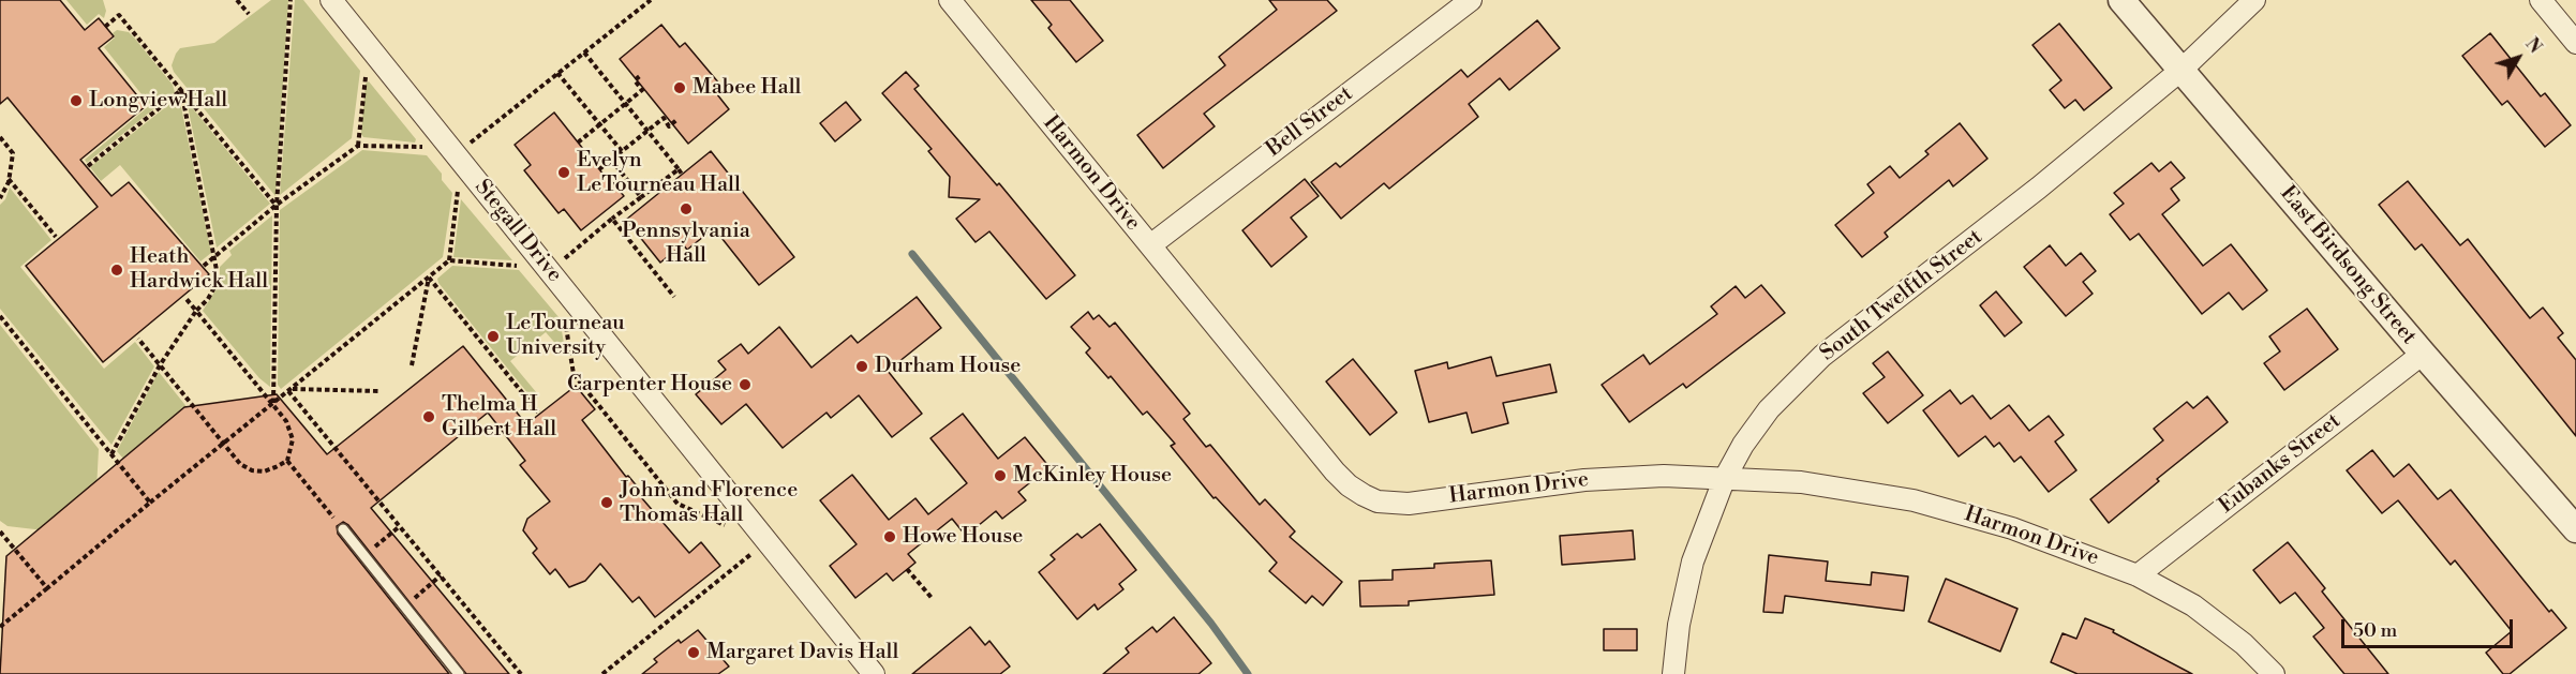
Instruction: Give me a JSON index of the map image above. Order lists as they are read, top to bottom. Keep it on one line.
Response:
{"streets":{"street":["Bell Street","Harmon Drive","Stegall Drive","East Birdsong Street","South Twelfth Street","Eubanks Street"]},"crossings":[["Bell Street","Harmon Drive"],["Harmon Drive","South Twelfth Street"],["Harmon Drive","Eubanks Street"],["East Birdsong Street","South Twelfth Street"],["East Birdsong Street","Eubanks Street"]],"places":["Mabee Hall","Longview Hall","Evelyn LeTourneau Hall","Pennsylvania Hall","Heath Hardwick Hall","LeTourneau University","Durham House","Carpenter House","Thelma H Gilbert Hall","McKinley House","John and Florence Thomas Hall","Howe House","Margaret Davis Hall"],"scale_bar":"50 m","north":"top right"}
